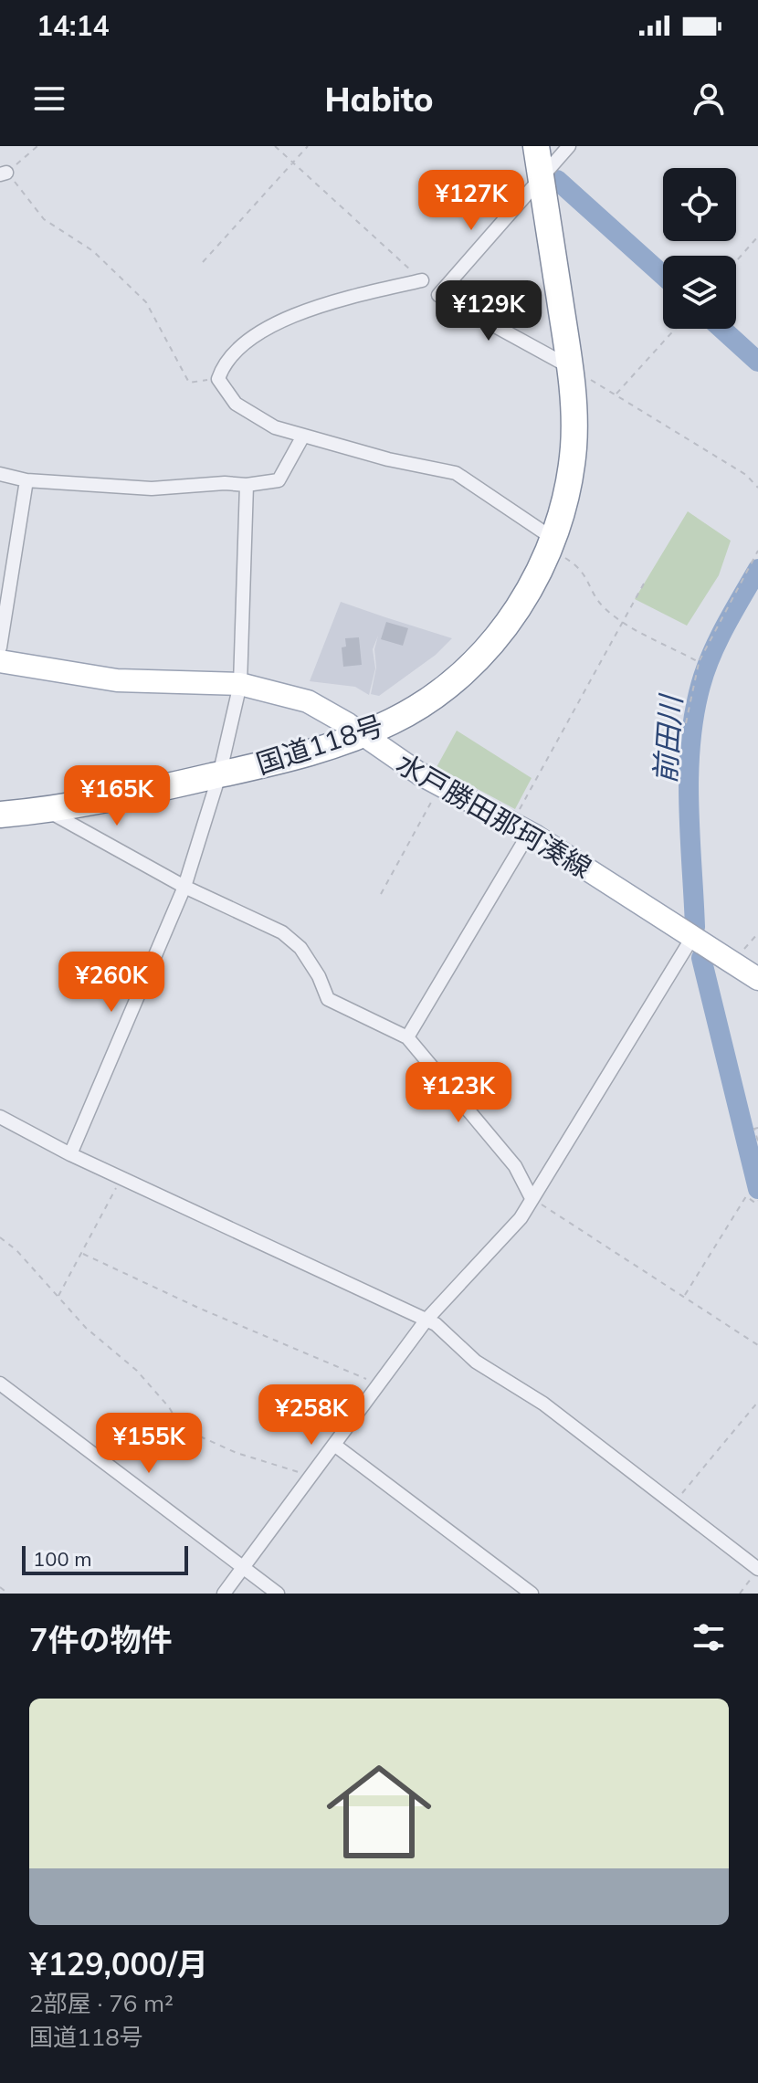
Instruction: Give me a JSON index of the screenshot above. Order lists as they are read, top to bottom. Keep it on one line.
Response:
{"streets":{"highway":["国道118号"],"main road":["水戸勝田那珂湊線"]},"crossings":[["国道118号","水戸勝田那珂湊線"]],"water":["前田川"],"scale_bar":"100 m","page":{"status":"14:14","header":"Habito","price":["¥127K","¥129K","¥165K","¥260K","¥123K","¥258K","¥155K"],"scale":"100 m","heading":"7件の物件","list":[{"name":"¥129,000/月","note":"2部屋 · 76 m² · 国道118号"}]}}
